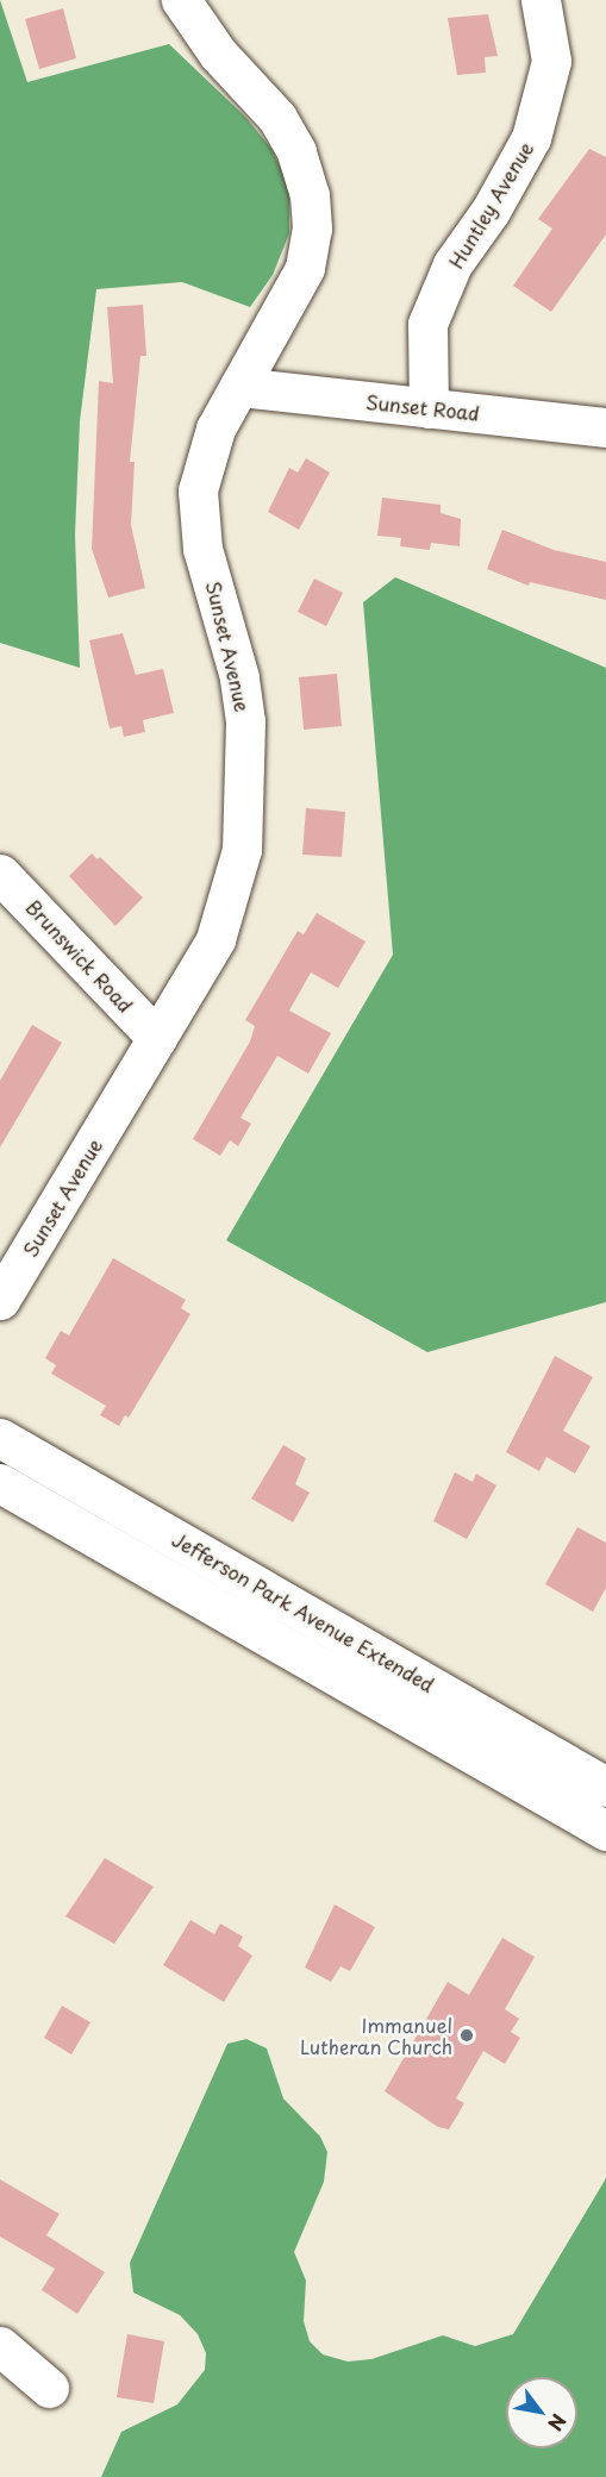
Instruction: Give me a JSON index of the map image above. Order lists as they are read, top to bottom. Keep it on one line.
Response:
{"streets":{"street":["Huntley Avenue","Sunset Road","Sunset Avenue","Brunswick Road","Jefferson Park Avenue Extended"]},"crossings":[["Huntley Avenue","Sunset Road"],["Sunset Road","Sunset Avenue"],["Sunset Avenue","Brunswick Road"]],"places":["Immanuel Lutheran Church"],"north":"bottom right"}
